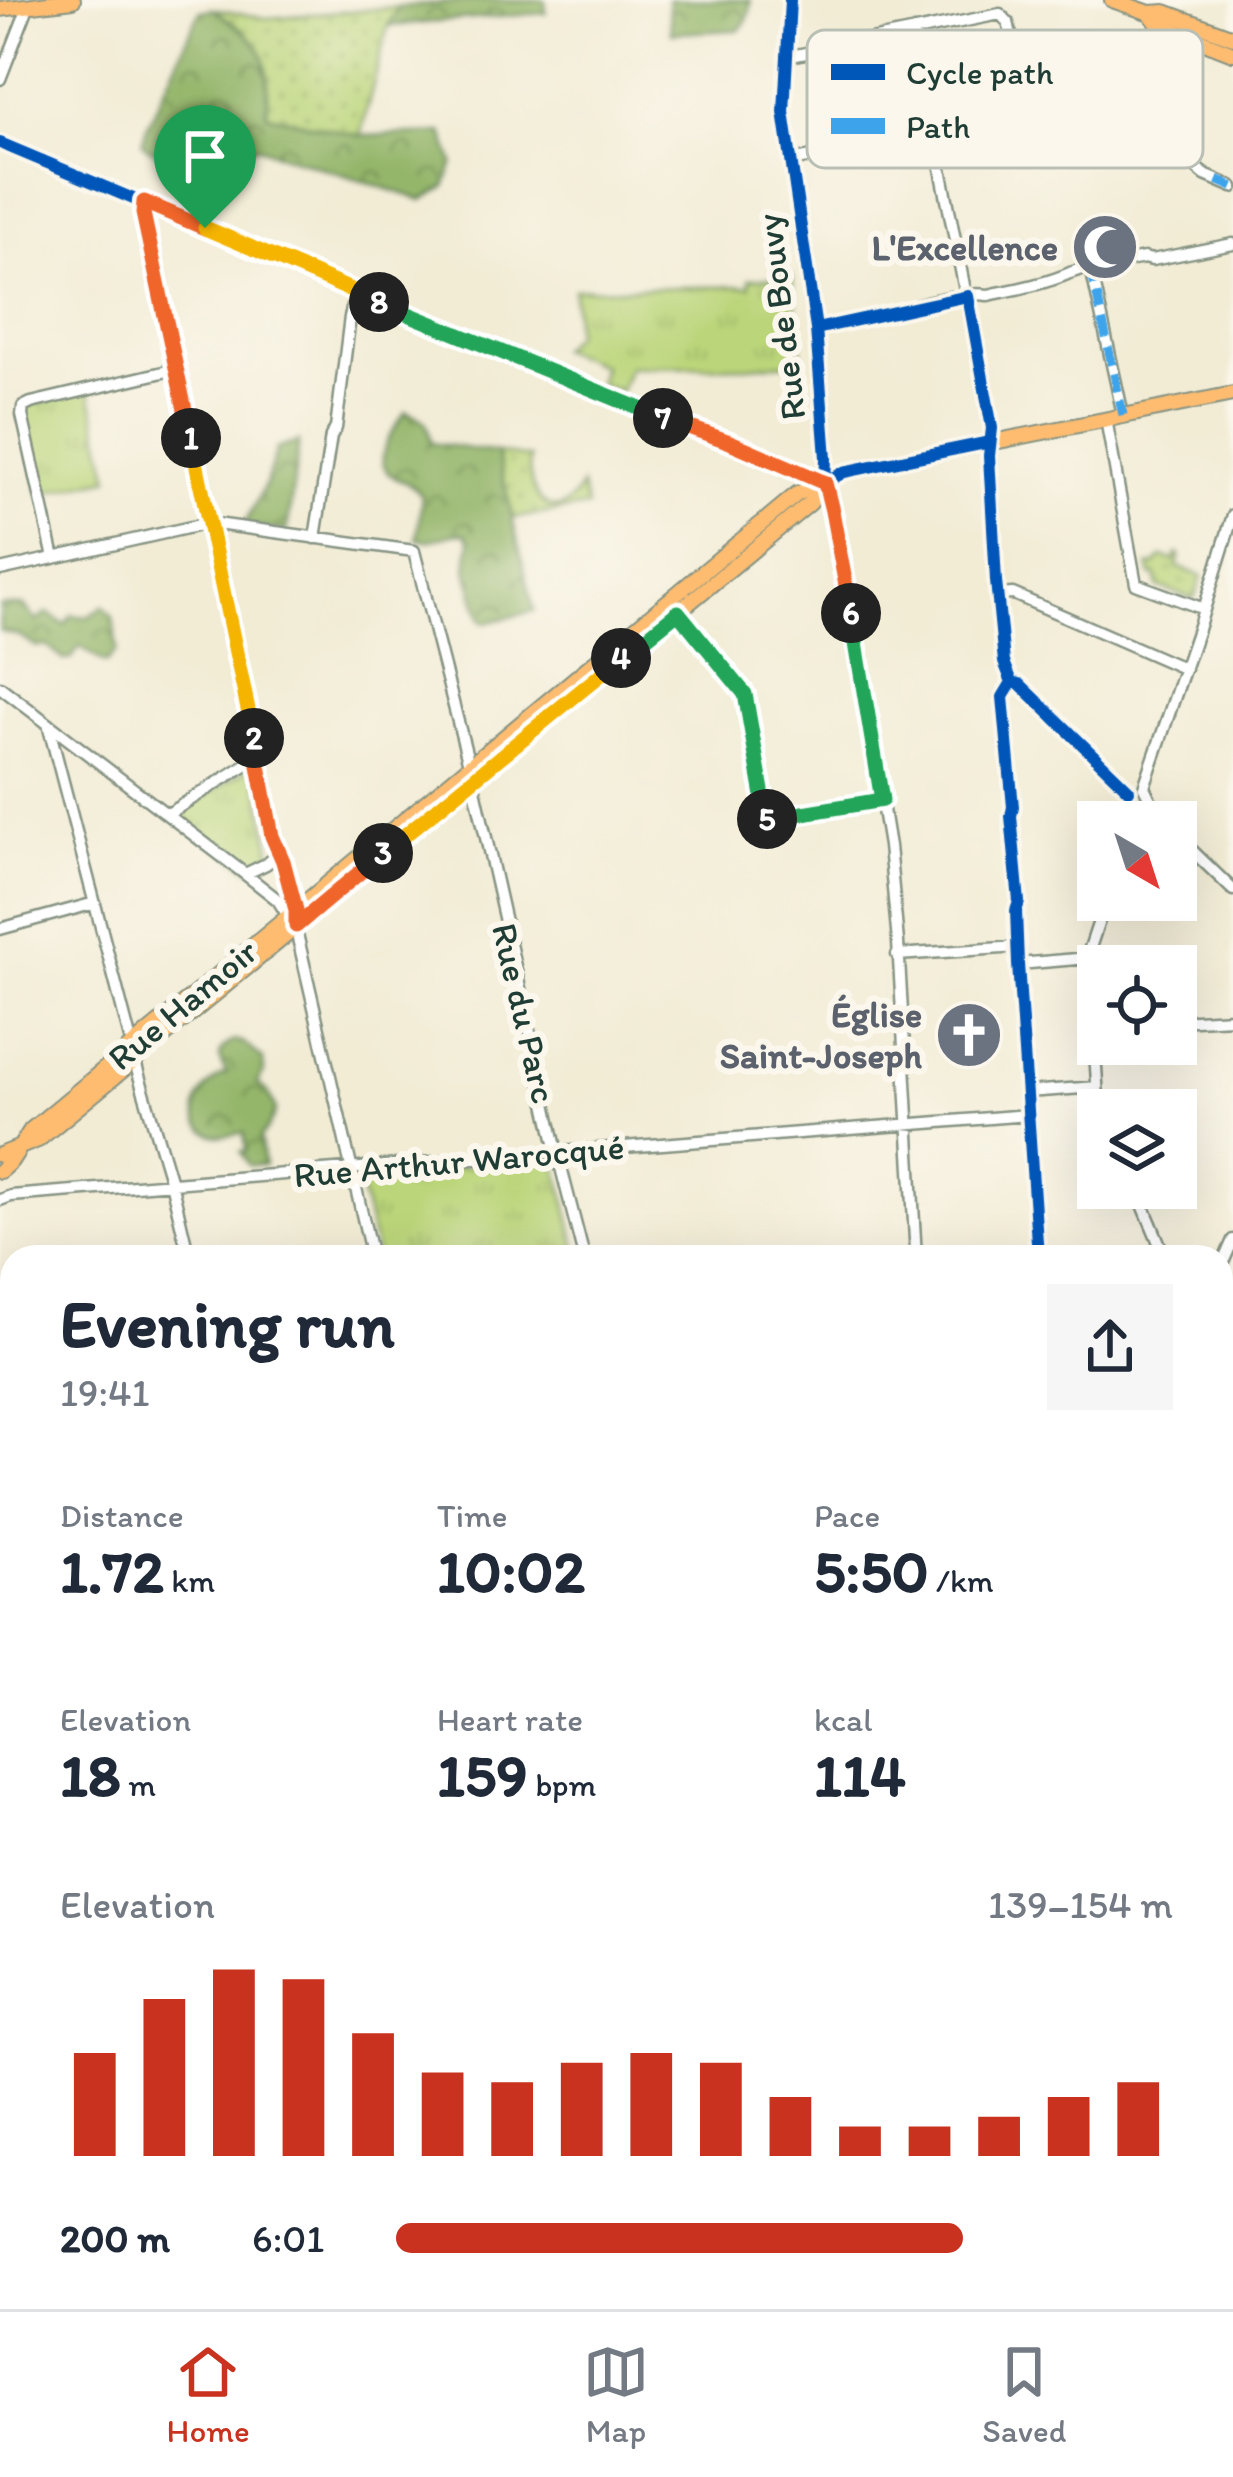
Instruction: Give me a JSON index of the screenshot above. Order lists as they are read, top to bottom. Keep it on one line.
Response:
{"streets":{"main road":["Rue Hamoir"],"street":["Rue de Bouvy","Rue du Parc","Rue Arthur Warocqué"]},"crossings":[["Rue de Bouvy","Rue Hamoir"],["Rue de Bouvy","Rue Arthur Warocqué"],["Rue Hamoir","Rue du Parc"],["Rue du Parc","Rue Arthur Warocqué"]],"places":{"mosque":["L'Excellence"],"church":["Église Saint-Joseph"]},"legend":["Cycle path","Path"],"north":"bottom right","page":{"pins":["8","7","1","6","4","2","5","3"],"heading":["Evening run","19:41"],"stats":[["Distance","1.72 km"],["Time","10:02"],["Pace","5:50 /km"],["Elevation","18 m"],["Heart rate","159 bpm"],["kcal","114"]],"chart":["Elevation","139–154 m"],"list":[{"name":"200 m","note":"6:01"}],"tabs":["Home","Map","Saved"]}}
